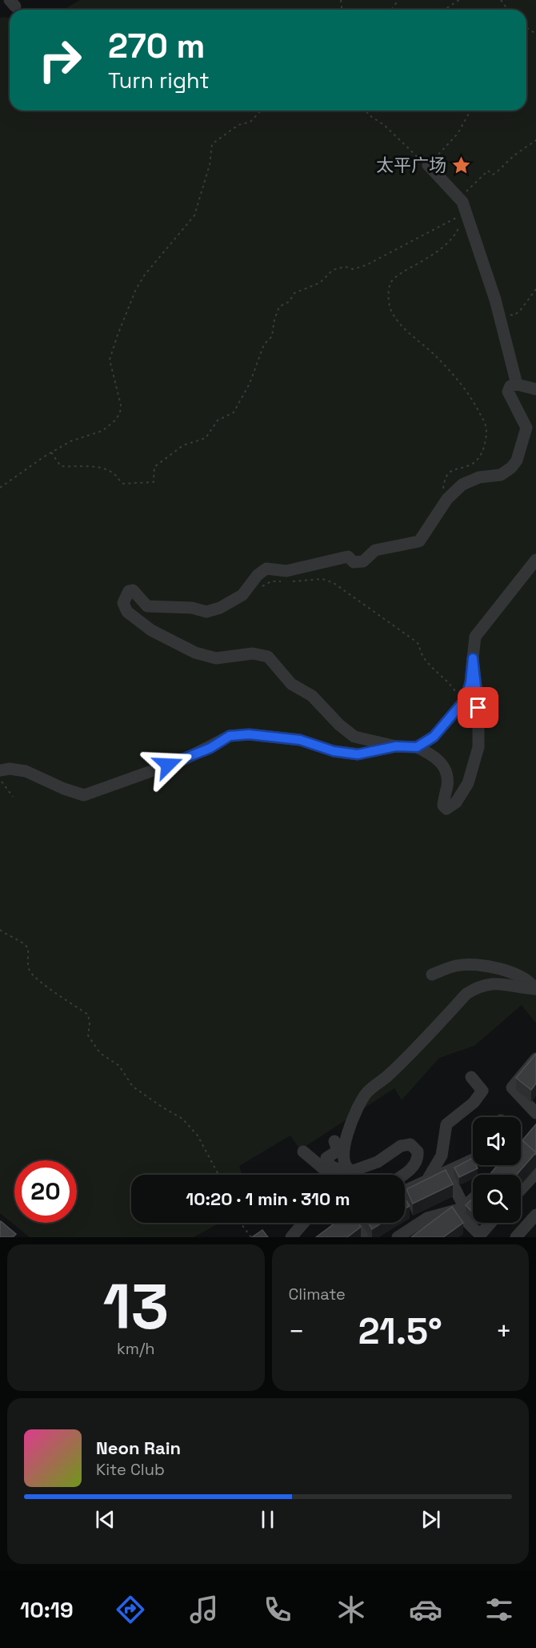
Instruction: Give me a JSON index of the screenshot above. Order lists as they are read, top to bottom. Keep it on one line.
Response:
{"places":{"place":["太平广场"]},"page":{"turn":["270 m","Turn right"],"limit":"20","trip":"10:20 · 1 min · 310 m","tile":[["13","km/h"],"Climate"],"heat":["−","21.5°","+"],"song":["Neon Rain","Kite Club"],"tabs":"10:19"}}
